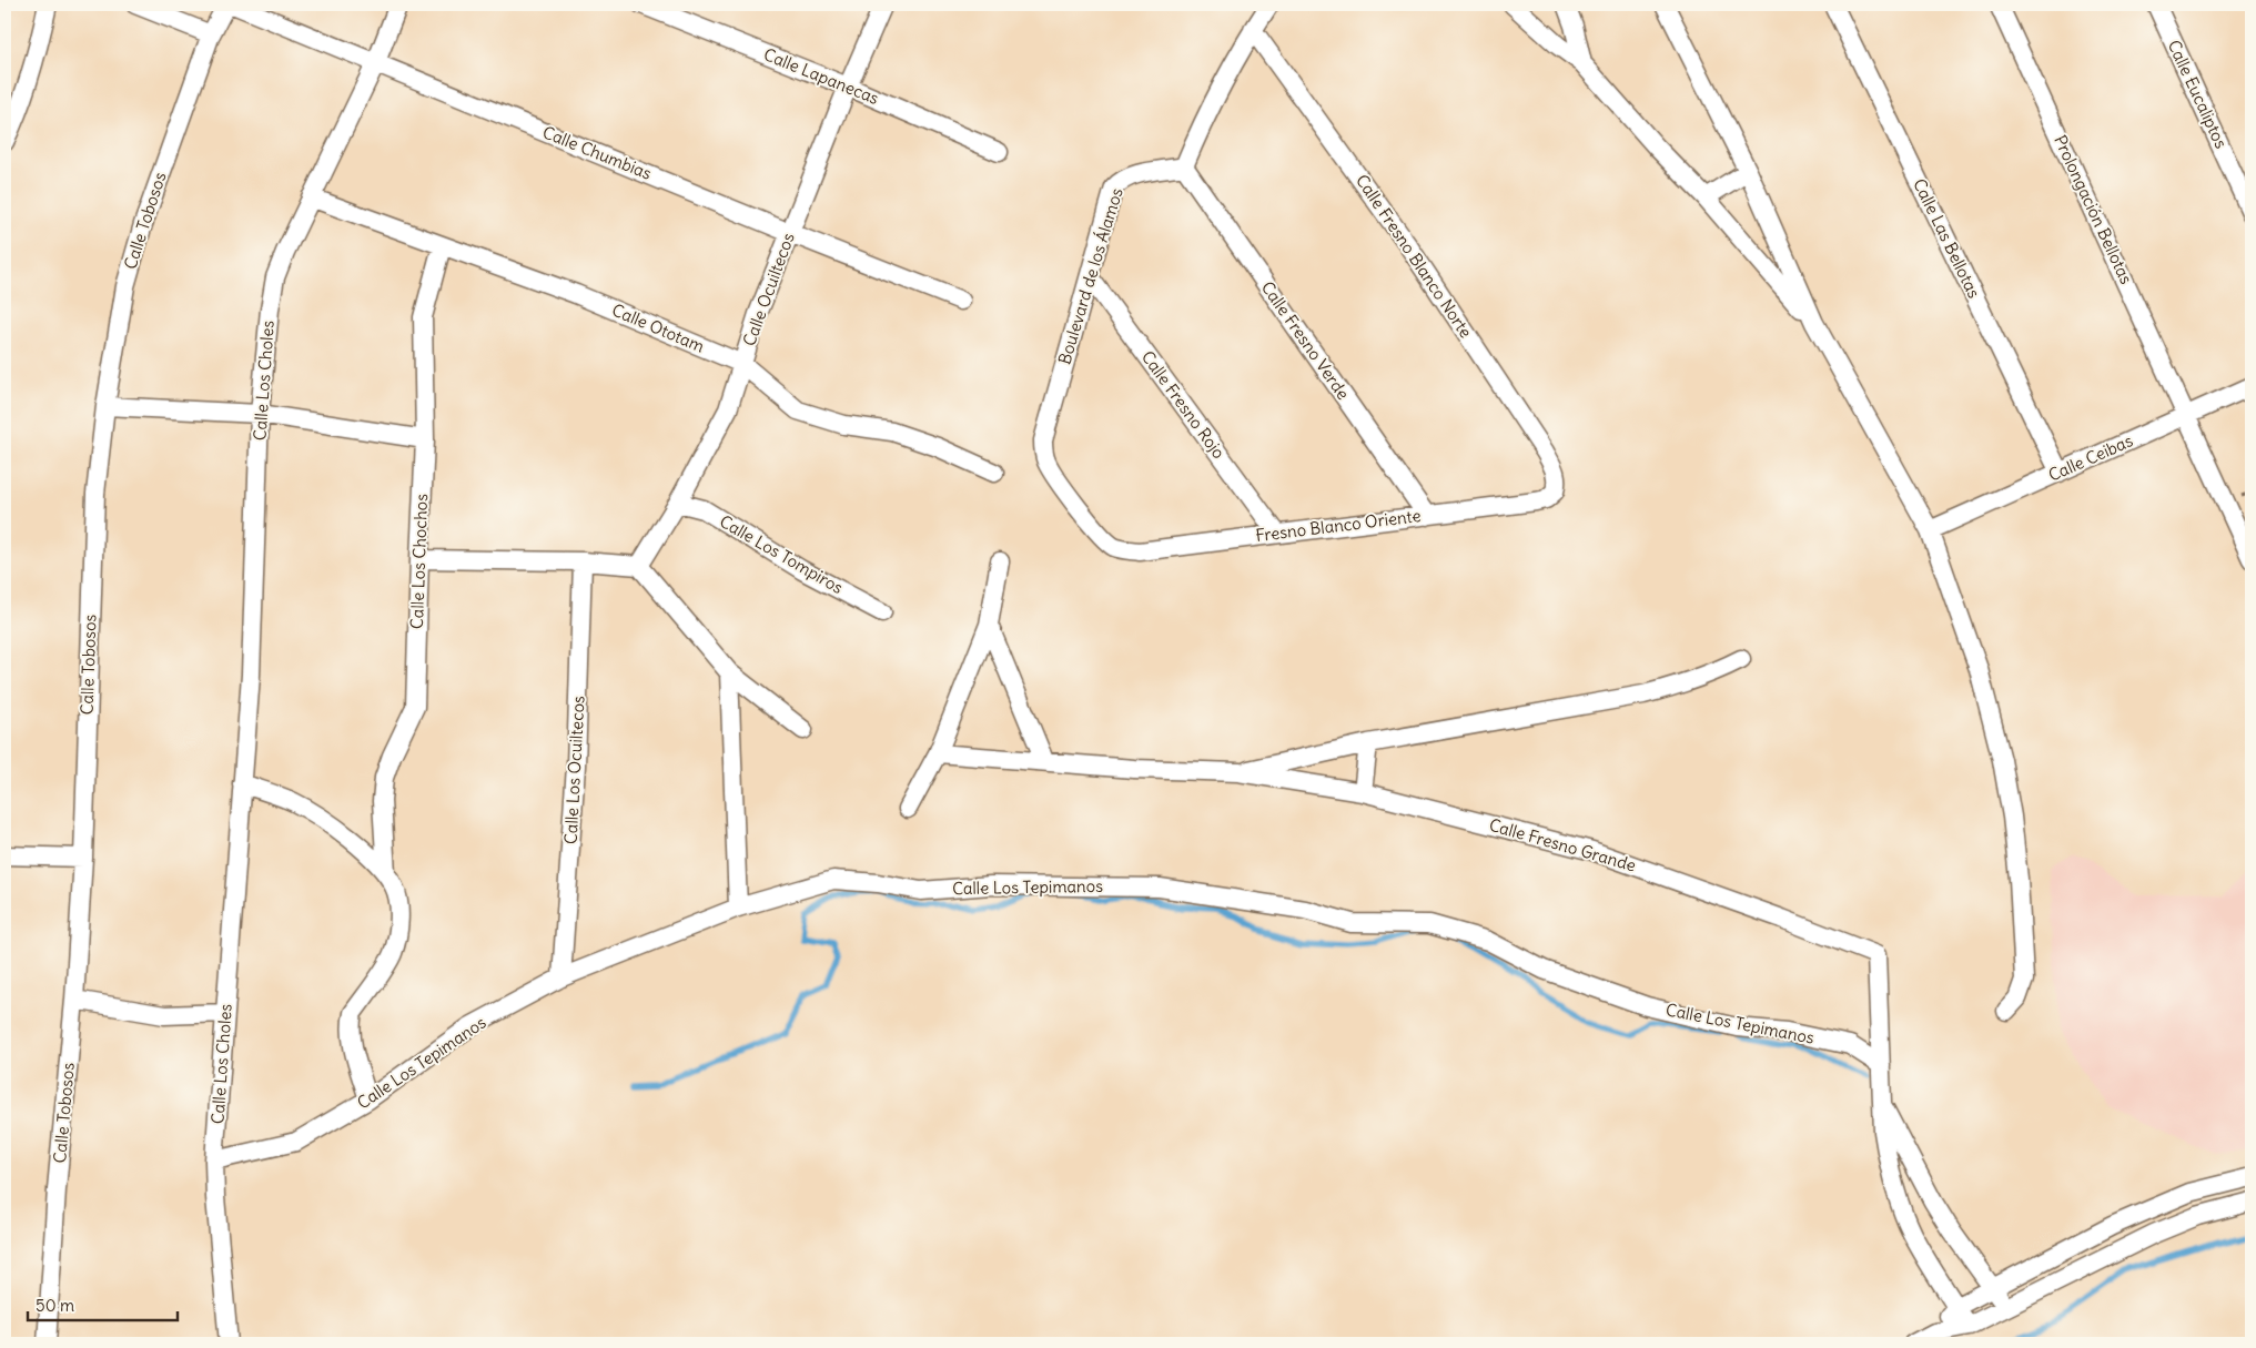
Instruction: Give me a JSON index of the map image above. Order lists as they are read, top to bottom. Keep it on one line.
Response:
{"streets":{"street":["Calle Lapanecas","Calle Eucaliptos","Calle Chumbias","Prolongación Bellotas","Calle Tobosos","Calle Las Bellotas","Calle Fresno Blanco Norte","Boulevard de los Álamos","Calle Ocuiltecos","Calle Ototam","Calle Fresno Verde","Calle Los Choles","Calle Fresno Rojo","Calle Ceibas","Fresno Blanco Oriente","Calle Los Tompiros","Calle Los Chochos","Calle Los Ocuiltecos","Calle Fresno Grande","Calle Los Tepimanos"]},"crossings":[["Calle Lapanecas","Calle Ocuiltecos"],["Calle Chumbias","Calle Ocuiltecos"],["Calle Chumbias","Calle Los Choles"],["Prolongación Bellotas","Calle Ceibas"],["Calle Las Bellotas","Calle Ceibas"],["Calle Fresno Blanco Norte","Fresno Blanco Oriente"],["Boulevard de los Álamos","Calle Fresno Verde"],["Boulevard de los Álamos","Calle Fresno Rojo"],["Boulevard de los Álamos","Fresno Blanco Oriente"],["Calle Ocuiltecos","Calle Ototam"],["Calle Ocuiltecos","Calle Los Tompiros"],["Calle Ototam","Calle Los Choles"],["Calle Ototam","Calle Los Chochos"],["Calle Fresno Verde","Fresno Blanco Oriente"],["Calle Los Choles","Calle Los Tepimanos"],["Calle Fresno Rojo","Fresno Blanco Oriente"],["Calle Los Ocuiltecos","Calle Los Tepimanos"],["Calle Fresno Grande","Calle Los Tepimanos"]],"scale_bar":"50 m"}
